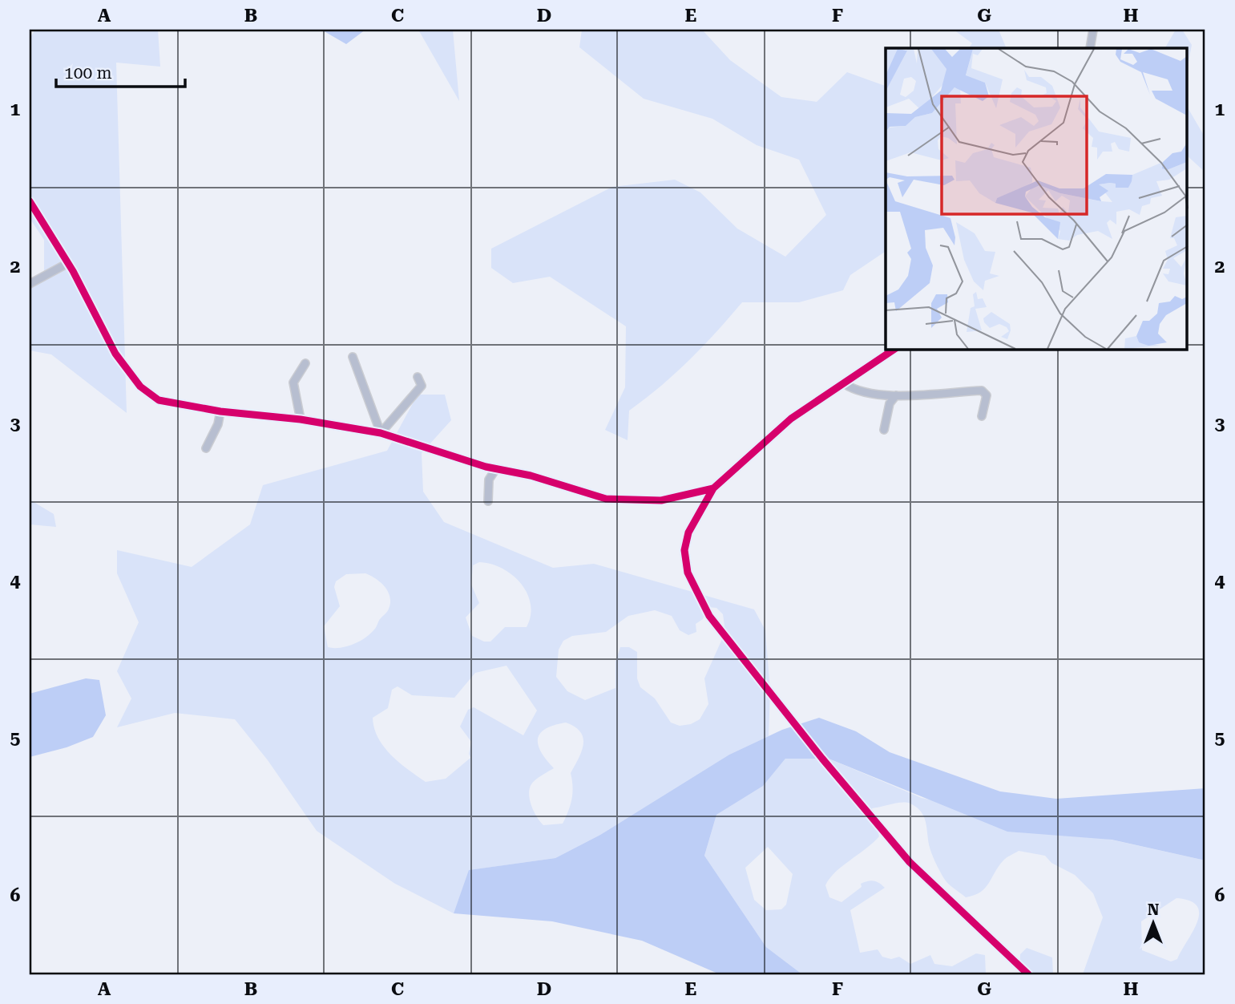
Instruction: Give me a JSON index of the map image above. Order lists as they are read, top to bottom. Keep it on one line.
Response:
{"scale_bar":"100 m","north":"top","grid":{"columns":["A","B","C","D","E","F","G","H"],"rows":["1","2","3","4","5","6"]}}
